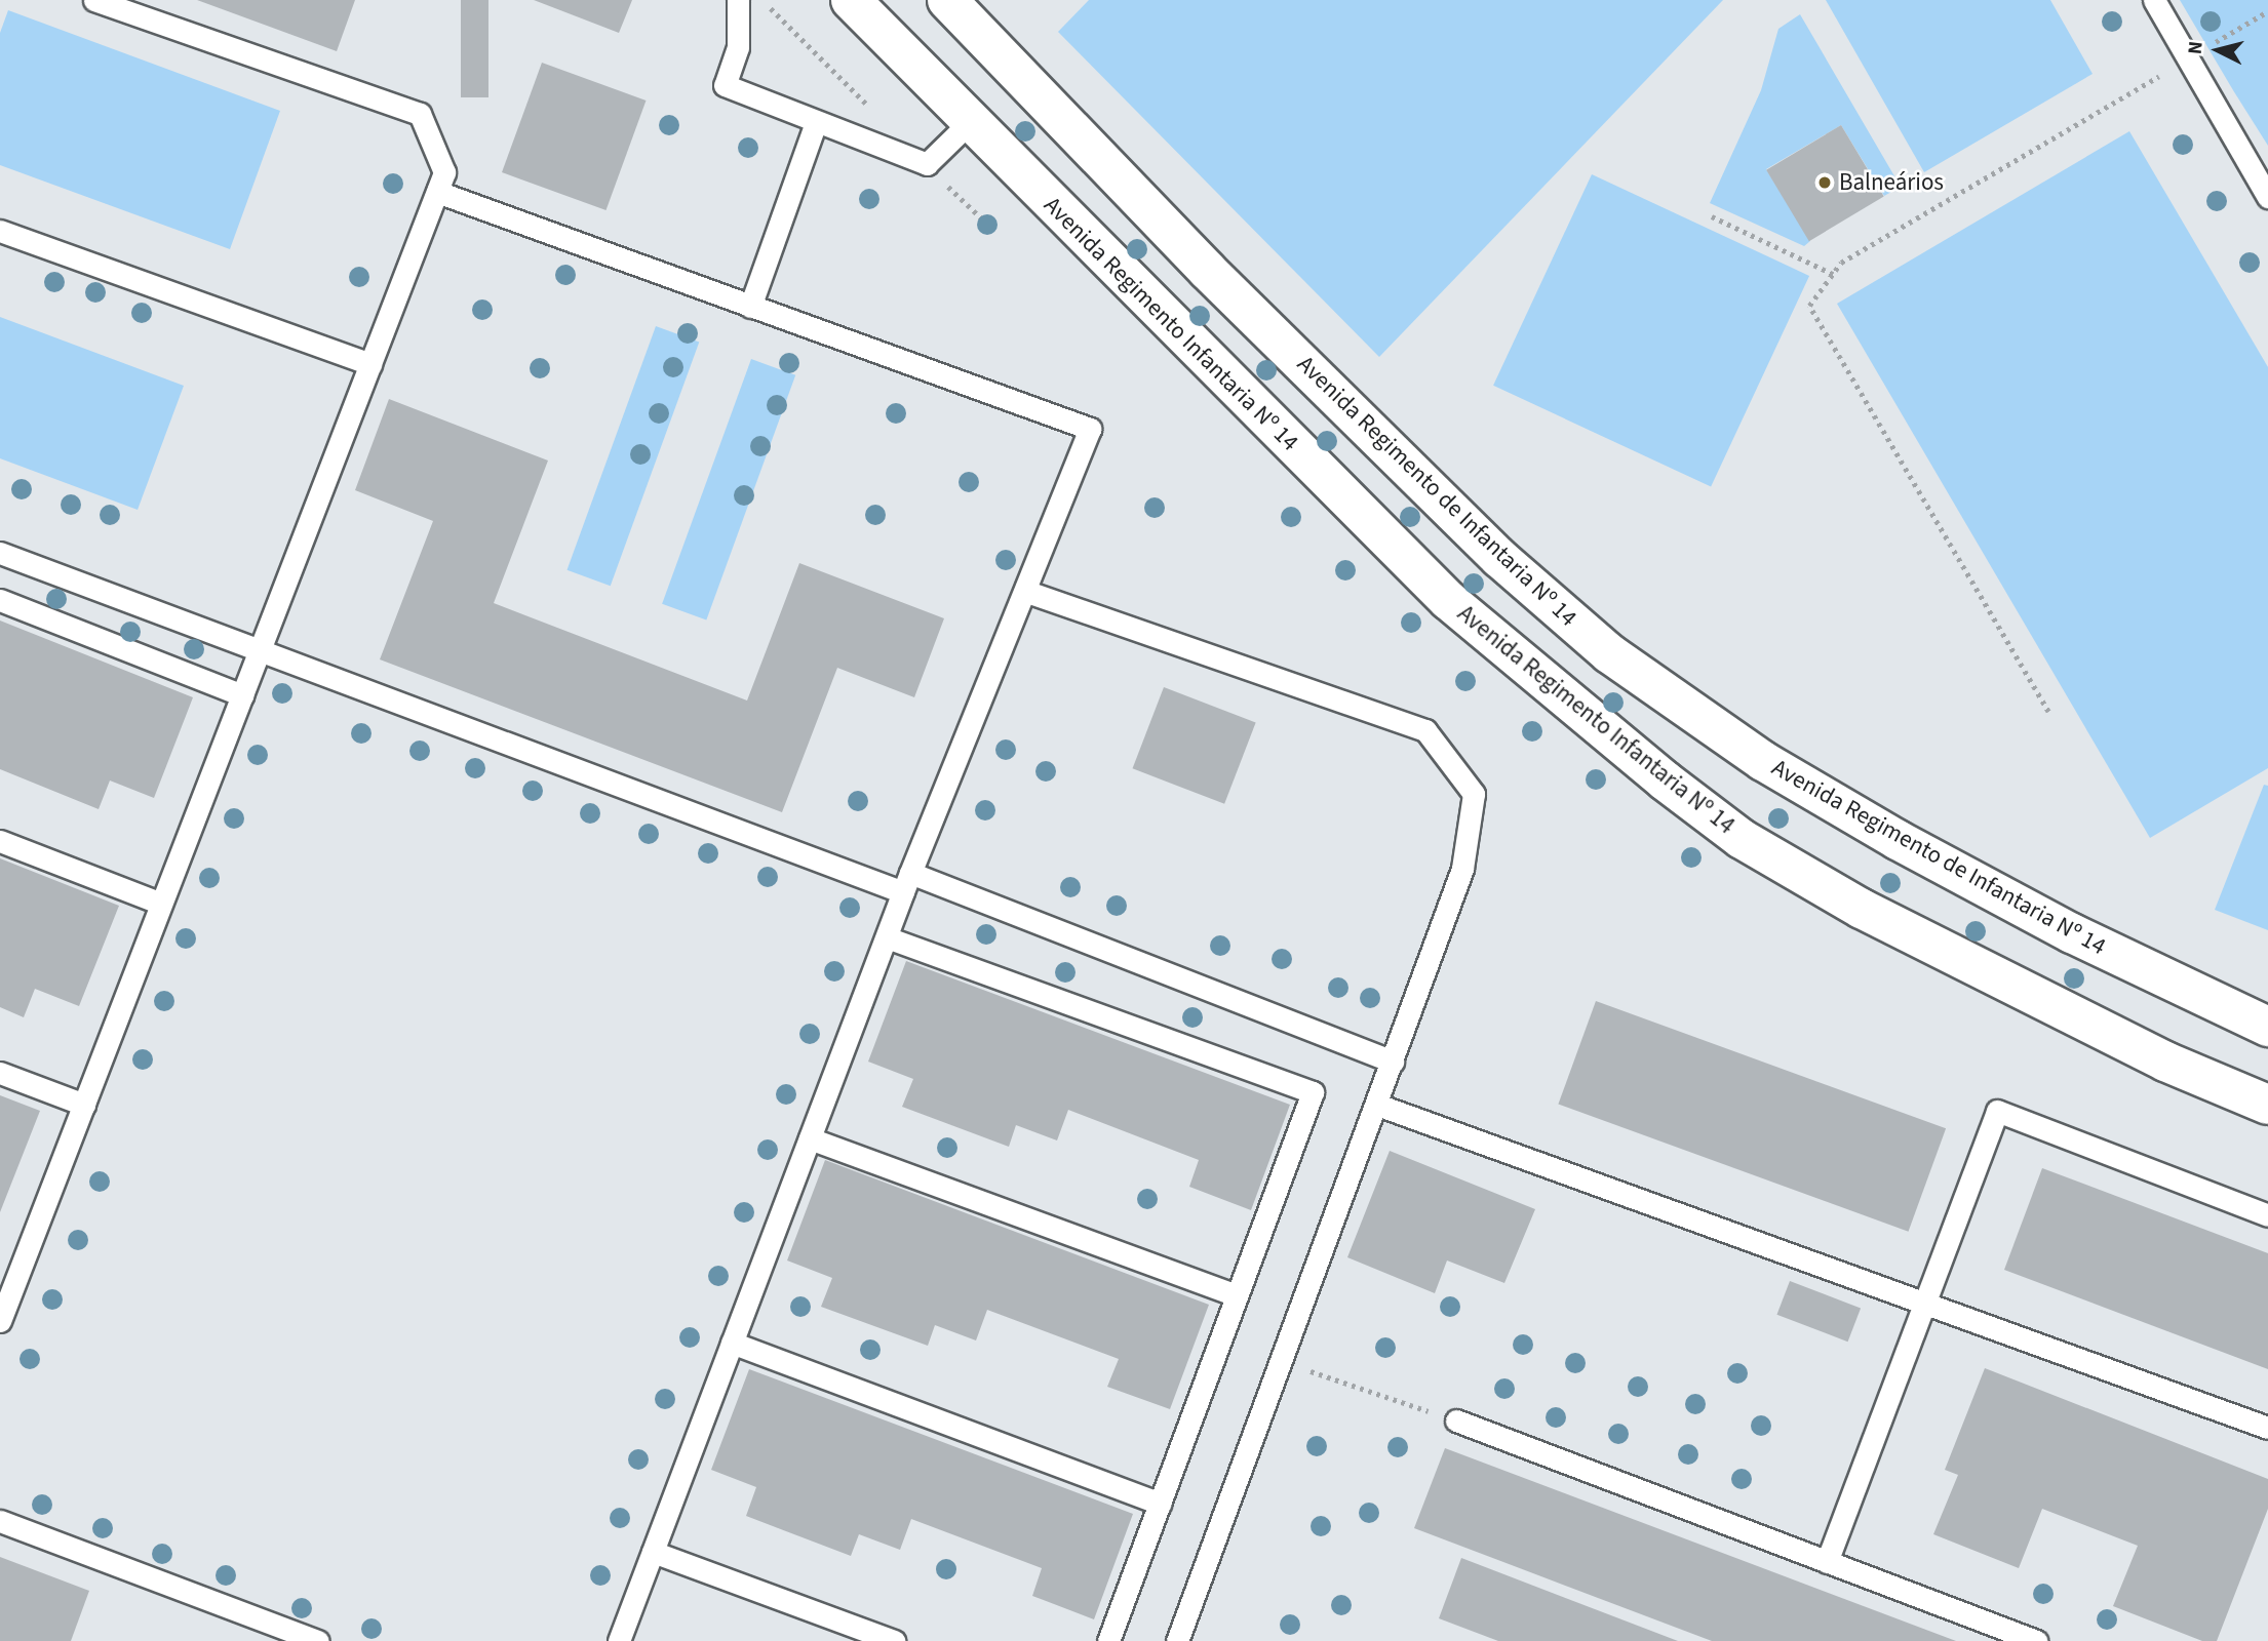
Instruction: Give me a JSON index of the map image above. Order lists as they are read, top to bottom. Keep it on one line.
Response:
{"streets":{"main road":["Avenida Regimento Infantaria Nº 14","Avenida Regimento de Infantaria Nº 14"]},"places":["Balneários"],"north":"left"}
